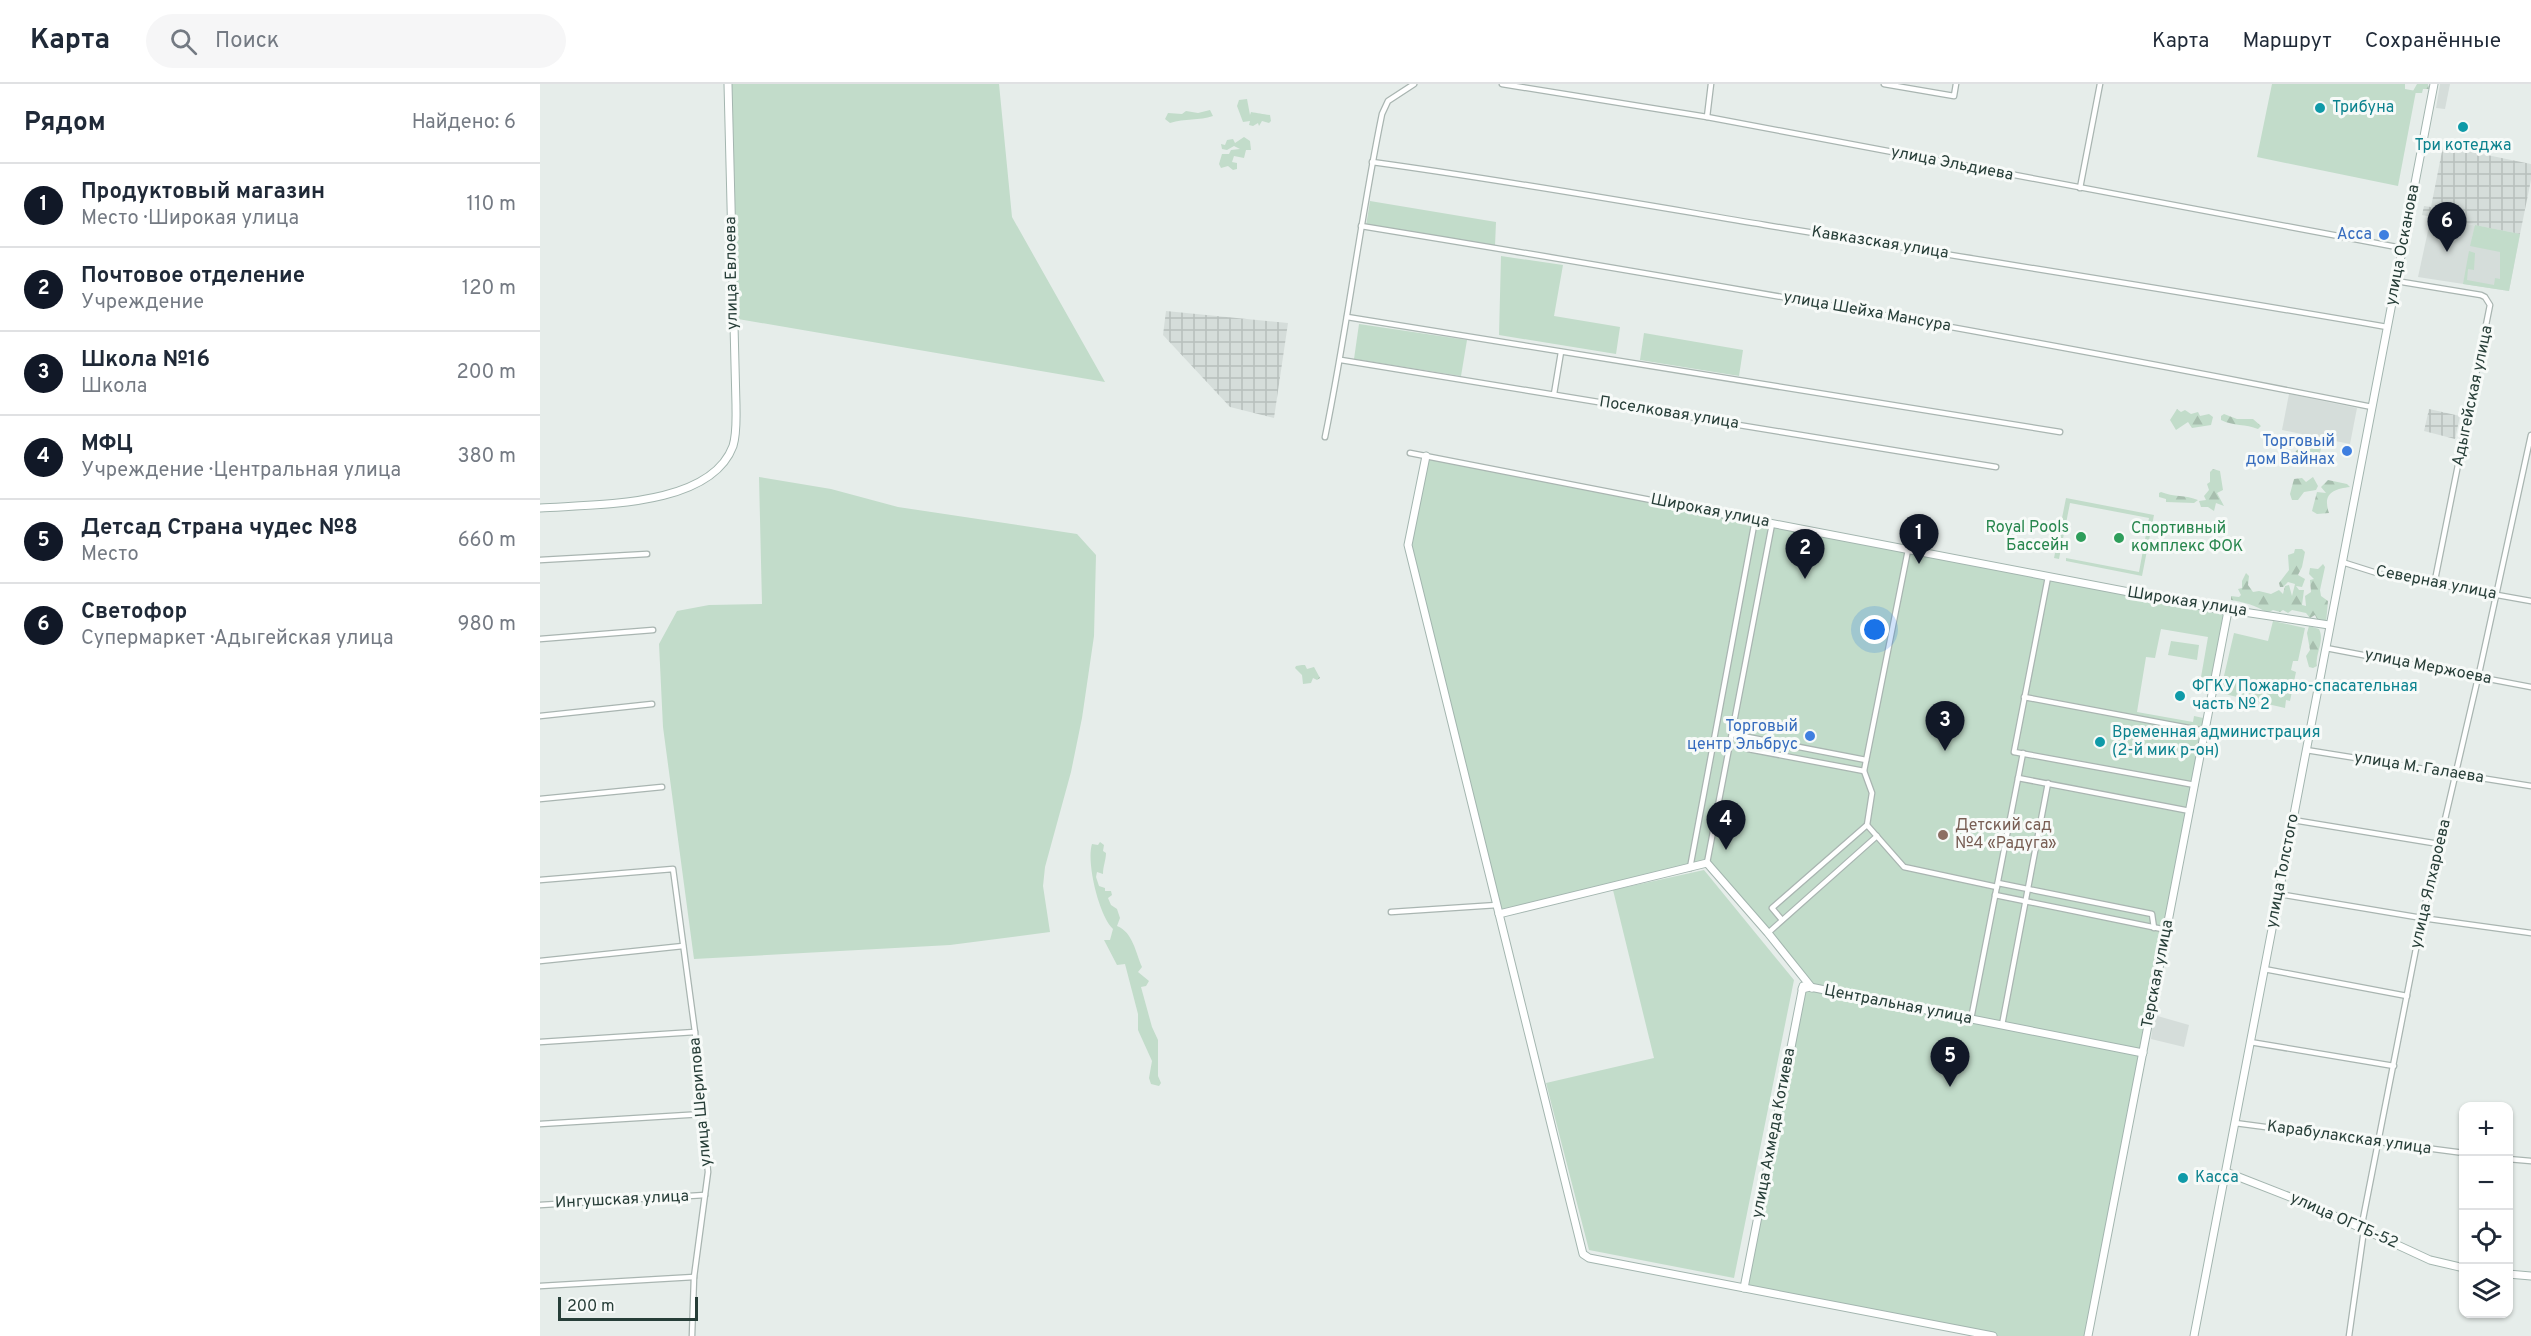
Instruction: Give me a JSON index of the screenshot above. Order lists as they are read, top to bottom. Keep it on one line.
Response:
{"streets":{"street":["улица Эльдиева","Кавказская улица","улица Осканова","улица Евлоева","улица Шейха Мансура","Адыгейская улица","Поселковая улица","Широкая улица","Северная улица","улица Мержоева","улица М. Галаева","улица Толстого","улица Ялхароева","Терская улица","Центральная улица","улица Шерипова","улица Ахмеда Котиева","Карабулакская улица","Ингушская улица","улица ОГТБ-52"]},"crossings":[["улица Эльдиева","улица Осканова"],["Кавказская улица","улица Осканова"],["улица Осканова","улица Шейха Мансура"],["улица Осканова","Адыгейская улица"],["улица Осканова","улица Толстого"],["улица Шейха Мансура","улица Толстого"],["Адыгейская улица","Северная улица"],["Широкая улица","улица Толстого"],["Широкая улица","Терская улица"],["Северная улица","улица Толстого"],["Северная улица","улица Ялхароева"],["улица Мержоева","улица Толстого"],["улица Мержоева","улица Ялхароева"],["улица М. Галаева","улица Толстого"],["улица М. Галаева","улица Ялхароева"],["улица Толстого","Карабулакская улица"],["улица Толстого","улица ОГТБ-52"],["улица Ялхароева","Карабулакская улица"],["улица Ялхароева","улица ОГТБ-52"],["Терская улица","Центральная улица"],["Центральная улица","улица Ахмеда Котиева"],["улица Шерипова","Ингушская улица"]],"places":["Трибуна","Три котеджа","Асса","Торговый дом Вайнах","Royal Pools Бассейн","Спортивный комплекс ФОК","ФГКУ Пожарно-спасательная часть № 2","Торговый центр Эльбрус","Временная администрация (2-й мик р-он)","Детский сад №4 «Радуга»","Касса"],"scale_bar":"200 m","page":{"header":"Карта","search":"Поиск","nav":["Карта","Маршрут","Сохранённые"],"heading":["Рядом","Найдено: 6"],"list":[{"mark":"1","name":"Продуктовый магазин","note":"Место · Широкая улица","value":"110 m"},{"mark":"2","name":"Почтовое отделение","note":"Учреждение","value":"120 m"},{"mark":"3","name":"Школа №16","note":"Школа","value":"200 m"},{"mark":"4","name":"МФЦ","note":"Учреждение · Центральная улица","value":"380 m"},{"mark":"5","name":"Детсад Страна чудес №8","note":"Место","value":"660 m"},{"mark":"6","name":"Светофор","note":"Супермаркет · Адыгейская улица","value":"980 m"}],"pins":["6","1","2","3","4","5"],"map_buttons":["+","−"],"scale":"200 m"}}
